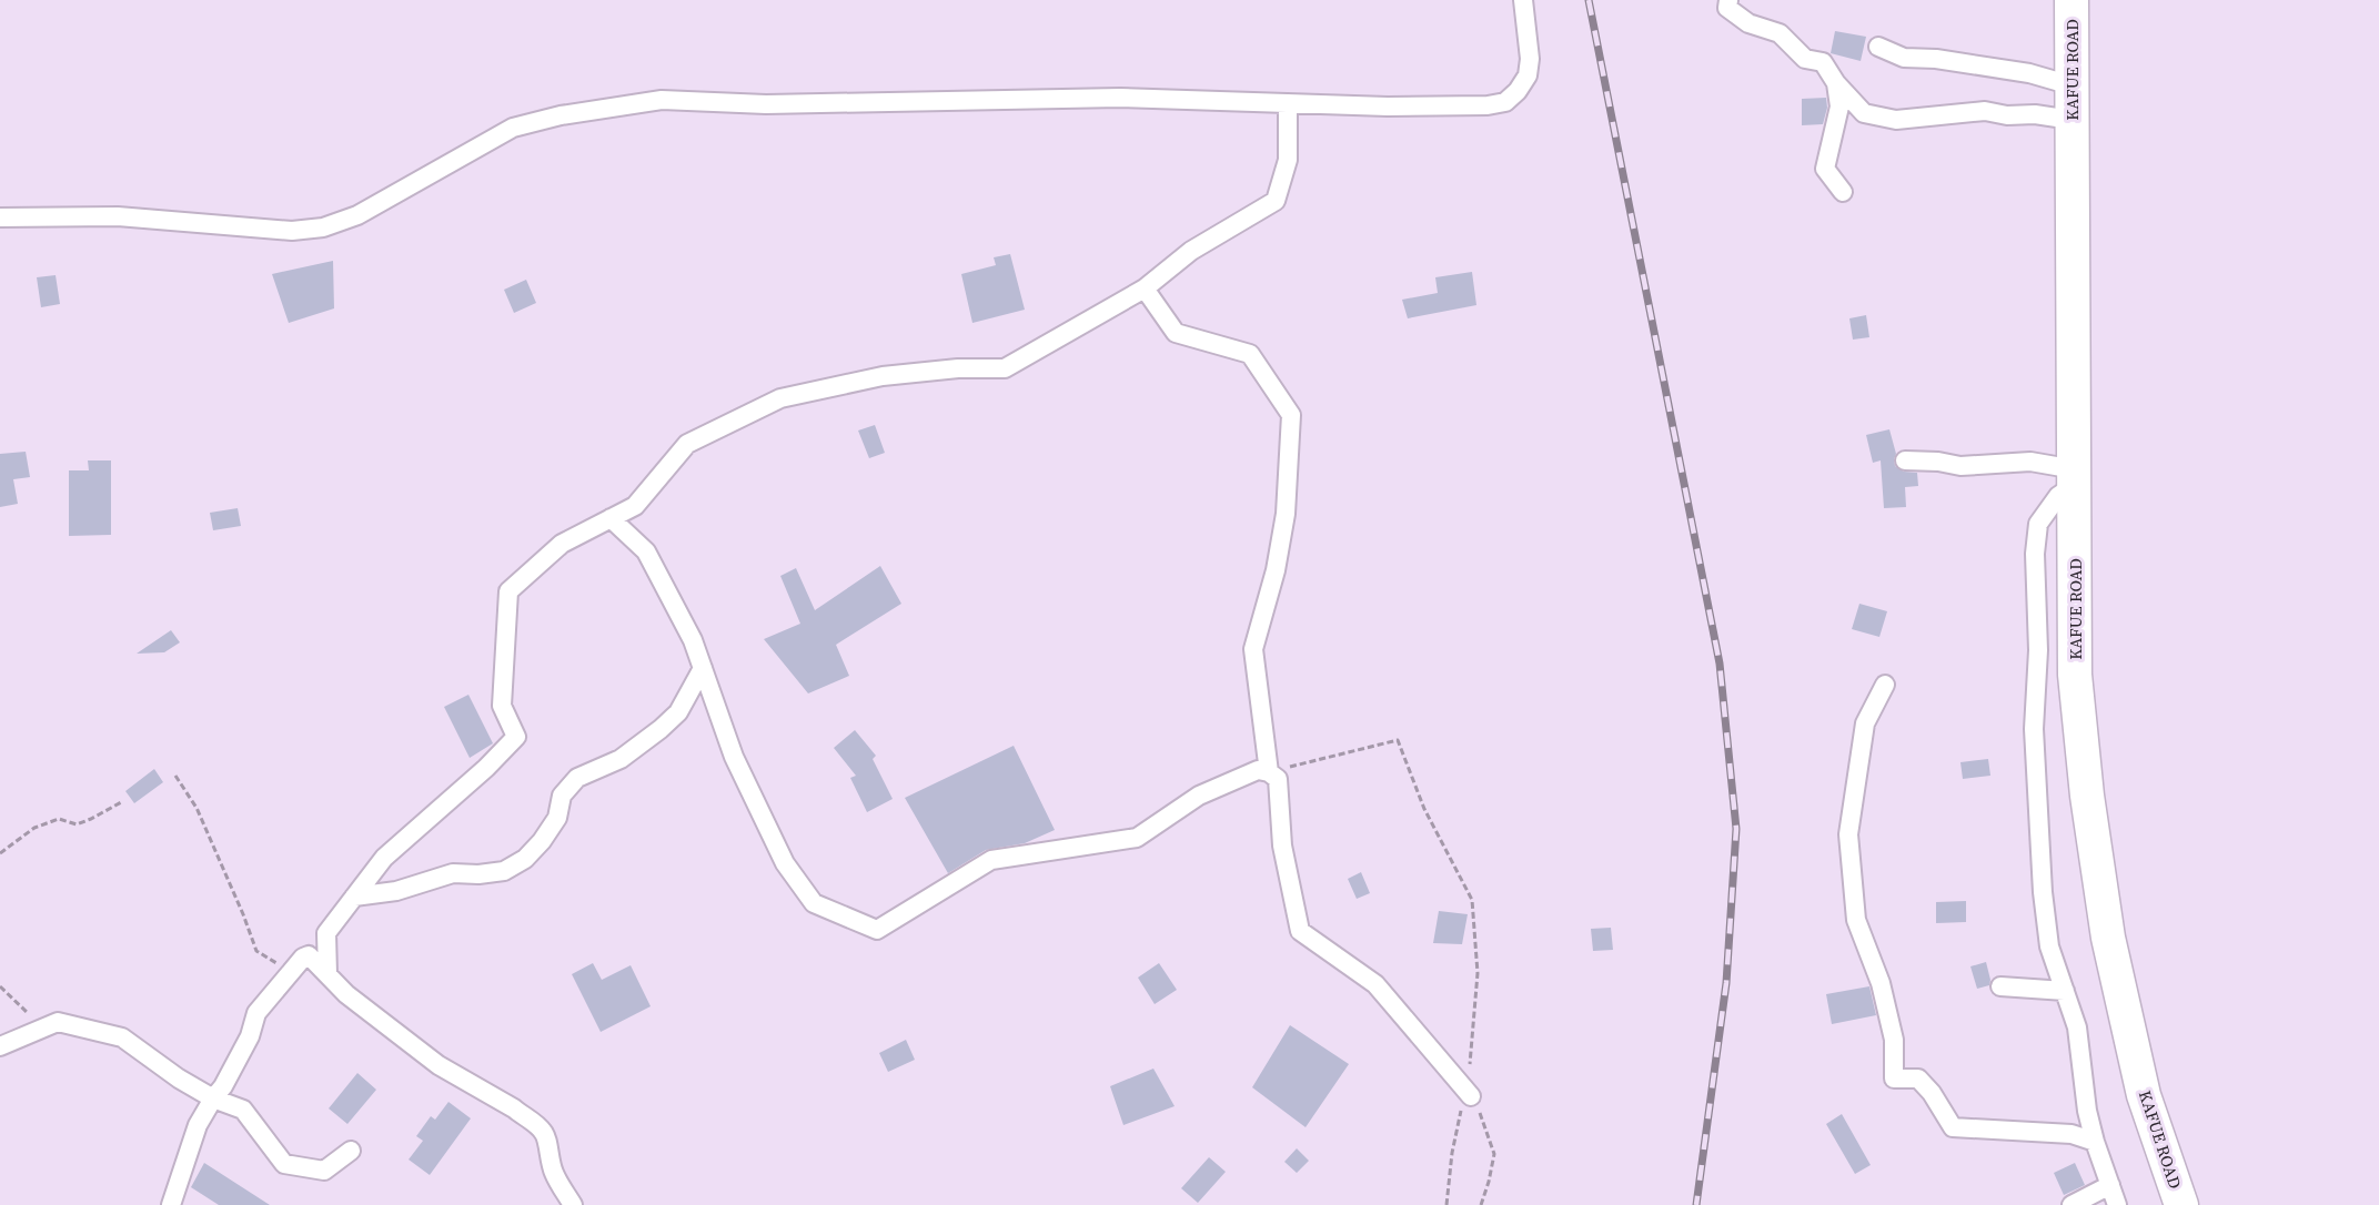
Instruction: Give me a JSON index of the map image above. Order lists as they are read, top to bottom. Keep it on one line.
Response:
{"streets":{"highway":["KAFUE ROAD"]}}
